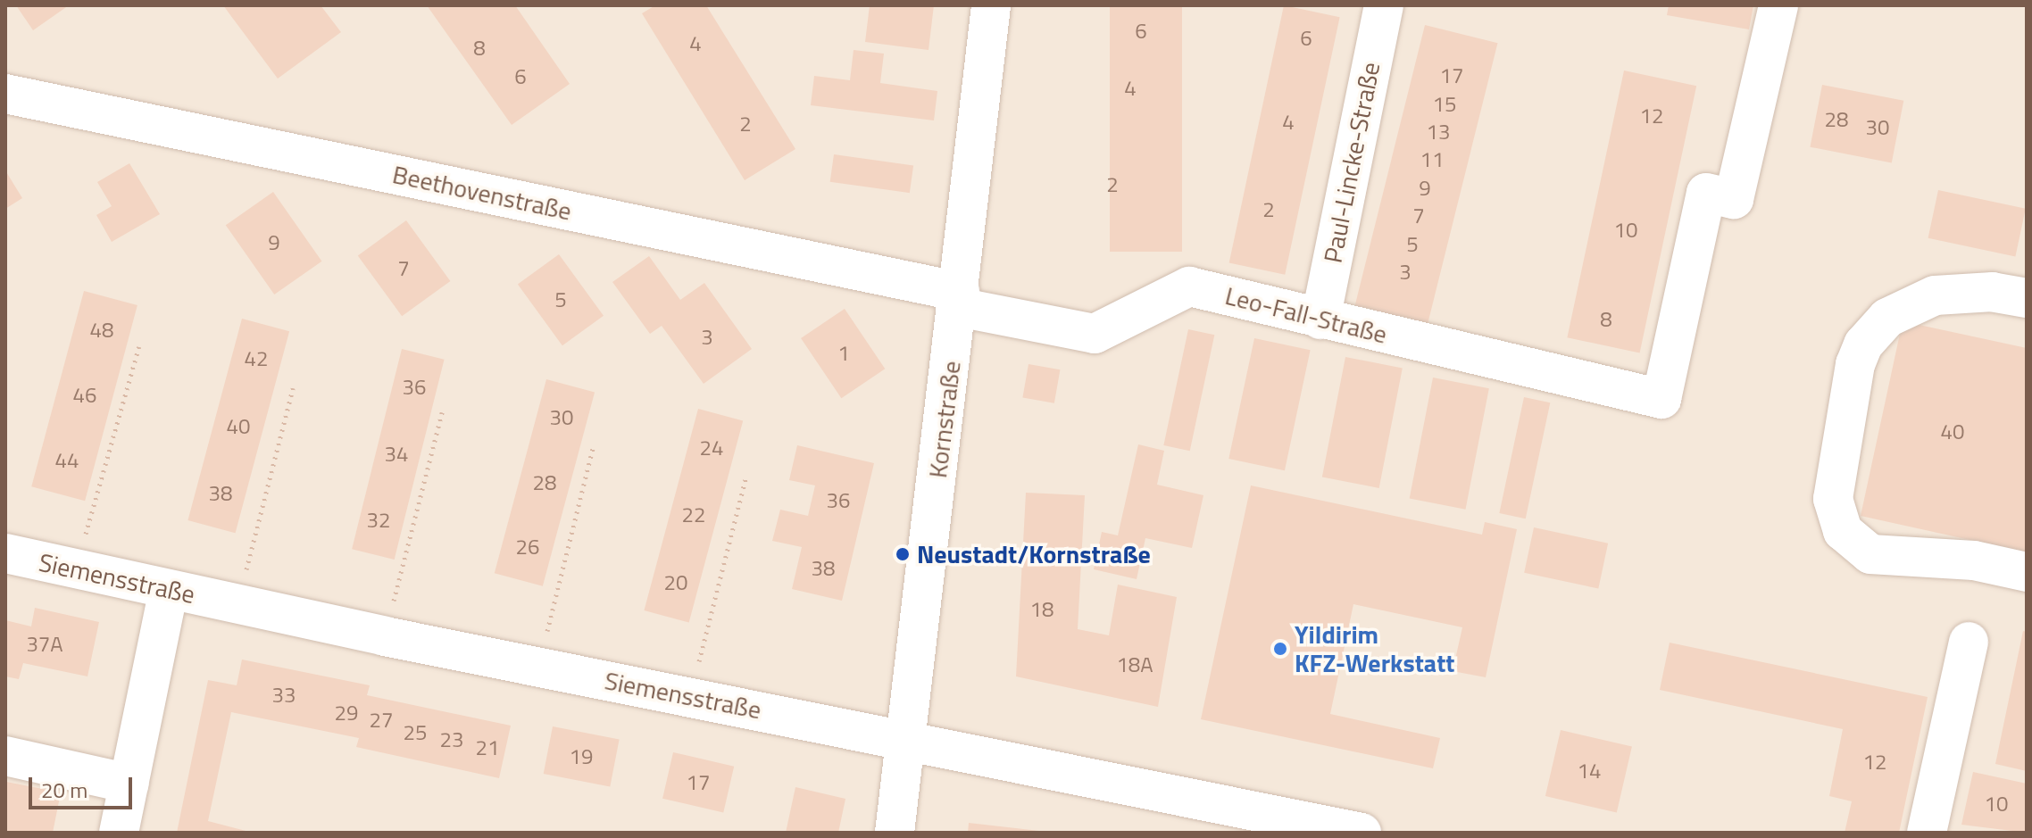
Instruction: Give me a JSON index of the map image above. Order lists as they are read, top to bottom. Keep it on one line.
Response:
{"streets":{"street":["Paul-Lincke-Straße","Beethovenstraße","Leo-Fall-Straße","Kornstraße","Siemensstraße"]},"crossings":[["Paul-Lincke-Straße","Leo-Fall-Straße"],["Beethovenstraße","Leo-Fall-Straße"],["Beethovenstraße","Kornstraße"],["Leo-Fall-Straße","Kornstraße"],["Kornstraße","Siemensstraße"]],"places":["Neustadt/Kornstraße","Yildirim KFZ-Werkstatt"],"house_numbers":["6","6","4","8","17","6","4","15","12","28","4","2","30","13","11","2","9","2","7","10","9","5","7","3","5","8","48","3","1","42","36","46","30","40","40","24","34","44","28","38","36","22","32","26","38","20","18","37A","18A","33","29","27","25","23","21","19","12","14","17","10"],"scale_bar":"20 m"}
